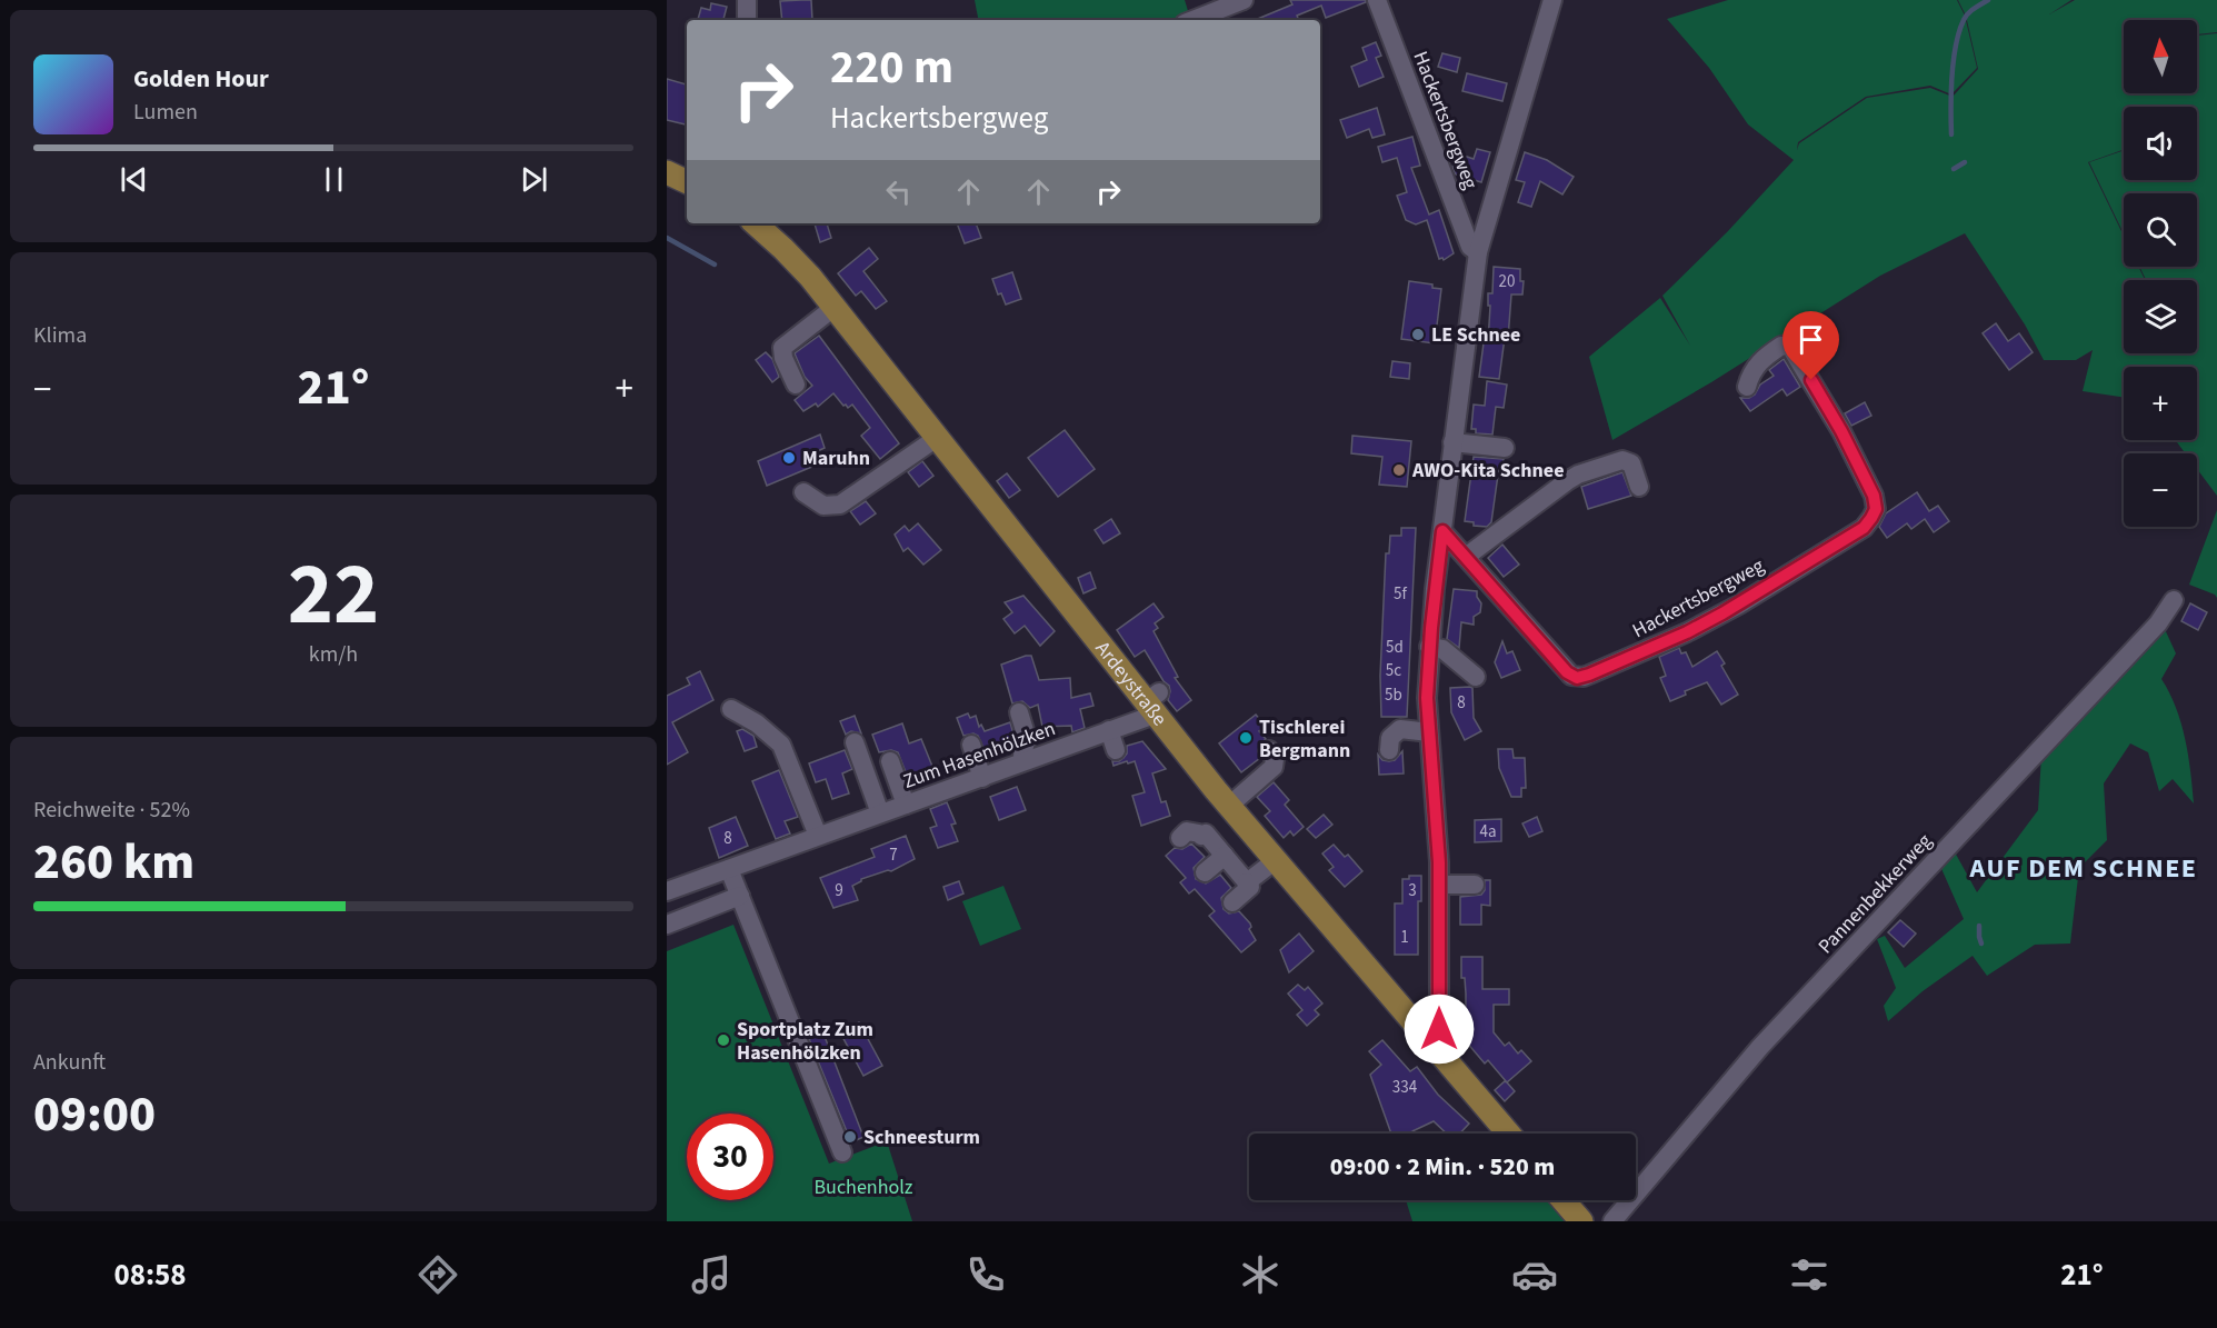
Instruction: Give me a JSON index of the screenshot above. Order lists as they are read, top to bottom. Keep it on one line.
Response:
{"streets":{"main road":["Ardeystraße"],"street":["Hackertsbergweg","Zum Hasenhölzken","Pannenbekkerweg"]},"crossings":[["Hackertsbergweg","Ardeystraße"],["Ardeystraße","Zum Hasenhölzken"]],"districts":["AUF DEM SCHNEE"],"parks":["Buchenholz"],"places":["LE Schnee","Maruhn","AWO-Kita Schnee","Tischlerei Bergmann","Sportplatz Zum Hasenhölzken","Schneesturm"],"house_numbers":["20","5f","5d","5c","5b","8","4a","8","7","9","3","1","334"],"north":"top","page":{"map_buttons":["+","−"],"turn":["220 m","Hackertsbergweg"],"song":["Golden Hour","Lumen"],"tile":["Klima",["22","km/h"],["Reichweite · 52%","260 km"],["Ankunft","09:00"]],"heat":["−","21°","+"],"limit":"30","trip":"09:00 · 2 Min. · 520 m","tabs":["08:58","21°"]}}
